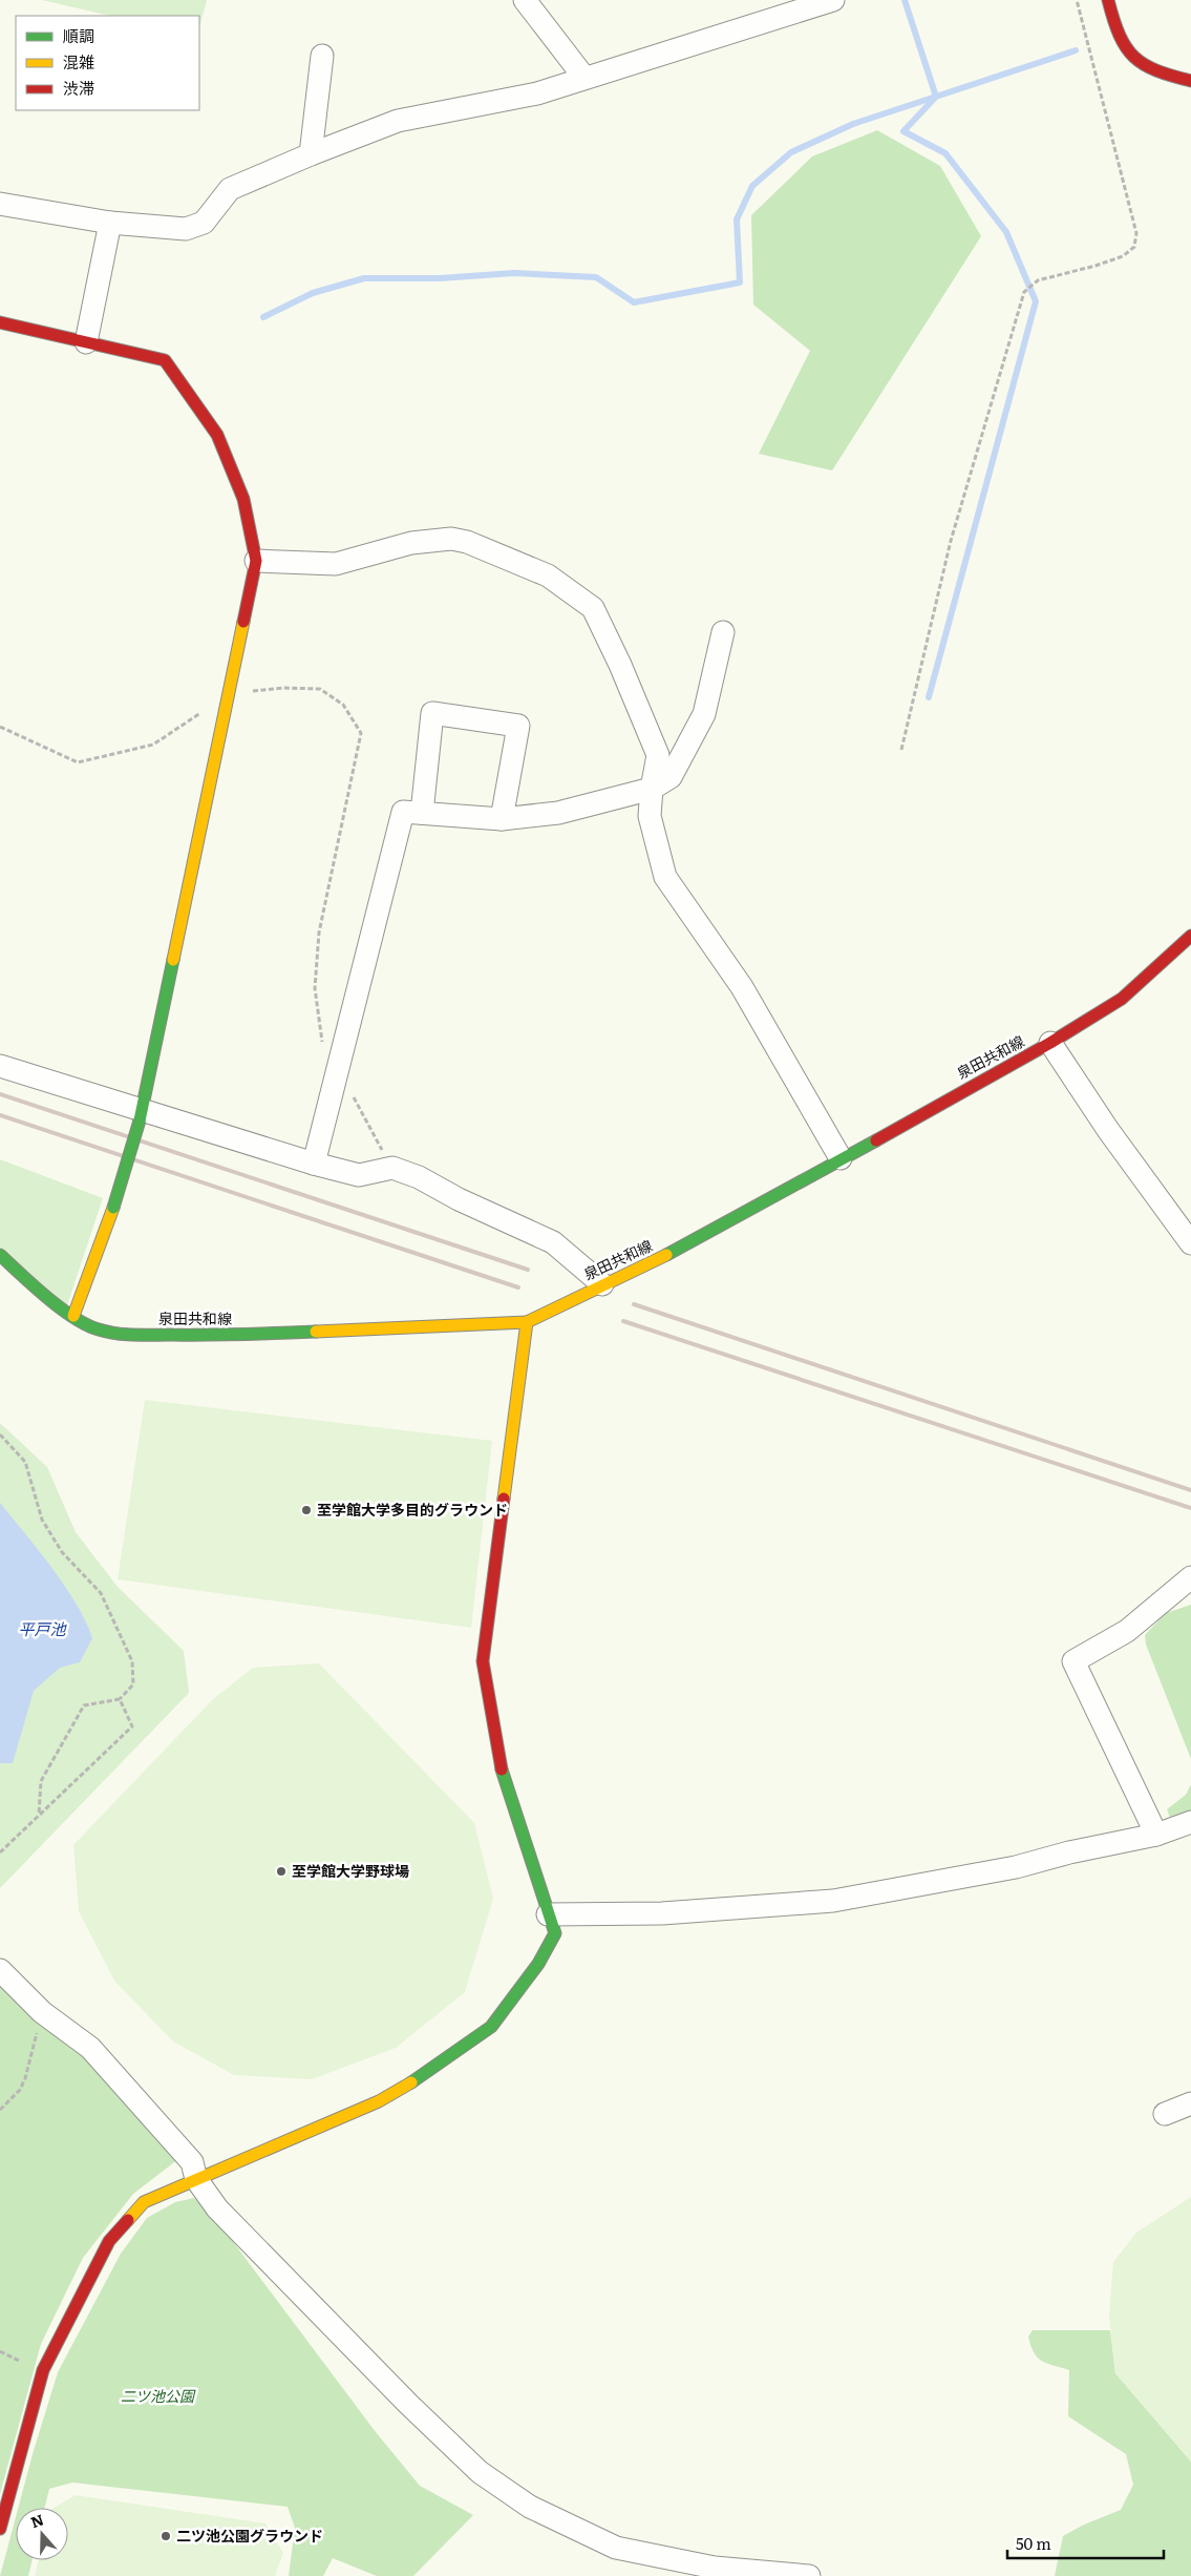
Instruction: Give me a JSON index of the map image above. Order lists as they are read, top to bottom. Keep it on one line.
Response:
{"streets":{"street":["泉田共和線"]},"water":["平戸池"],"parks":["二ツ池公園"],"places":["至学館大学多目的グラウンド","至学館大学野球場","二ツ池公園グラウンド"],"legend":["順調","混雑","渋滞"],"scale_bar":"50 m","north":"top"}
